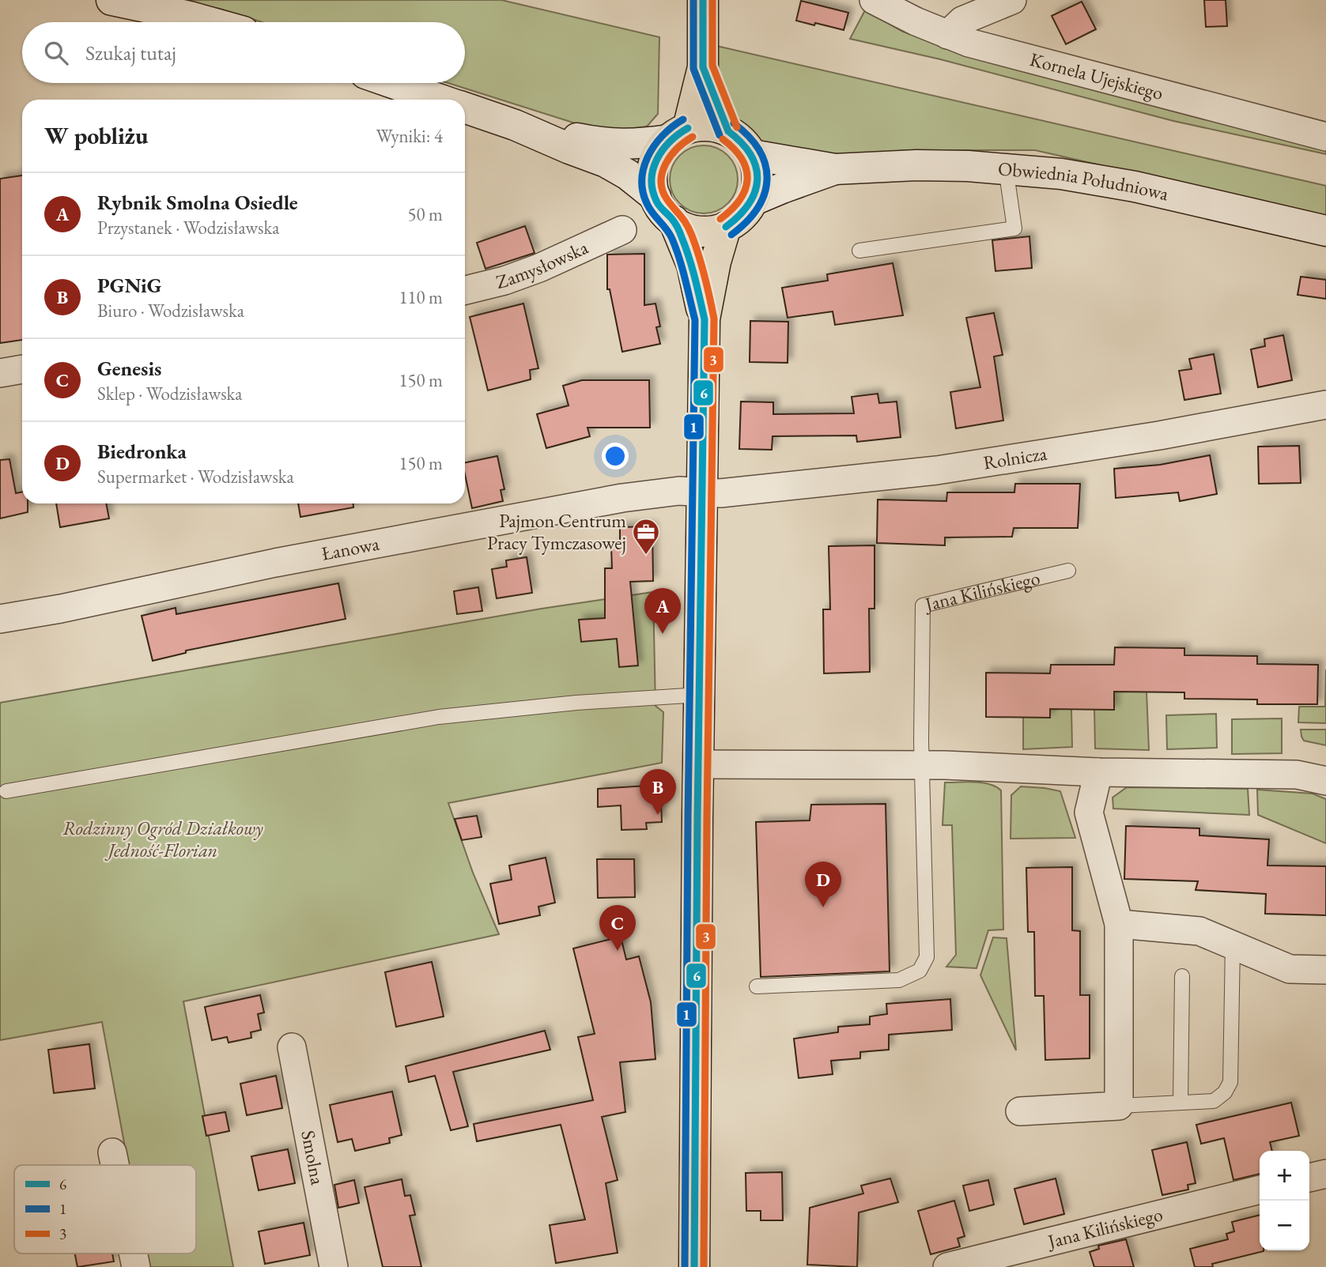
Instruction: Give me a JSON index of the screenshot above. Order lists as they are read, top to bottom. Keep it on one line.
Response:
{"streets":{"main road":["Obwiednia Południowa"],"street":["Kornela Ujejskiego","Zamysłowska","Rolnicza","Łanowa","Jana Kilińskiego","Smolna"]},"crossings":[["Rolnicza","Łanowa"]],"parks":["Rodzinny Ogród Działkowy Jedność-Florian"],"places":{"office":["Pajmon Centrum Pracy Tymczasowej"]},"lines":["transit line 6","transit line 1","transit line 3"],"legend":["6","1","3"],"page":{"search":"Szukaj tutaj","heading":["W pobliżu","Wyniki: 4"],"list":[{"mark":"A","name":"Rybnik Smolna Osiedle","note":"Przystanek · Wodzisławska","value":"50 m"},{"mark":"B","name":"PGNiG","note":"Biuro · Wodzisławska","value":"110 m"},{"mark":"C","name":"Genesis","note":"Sklep · Wodzisławska","value":"150 m"},{"mark":"D","name":"Biedronka","note":"Supermarket · Wodzisławska","value":"150 m"}],"pins":["A","B","D","C"],"map_buttons":["+","−"]}}
